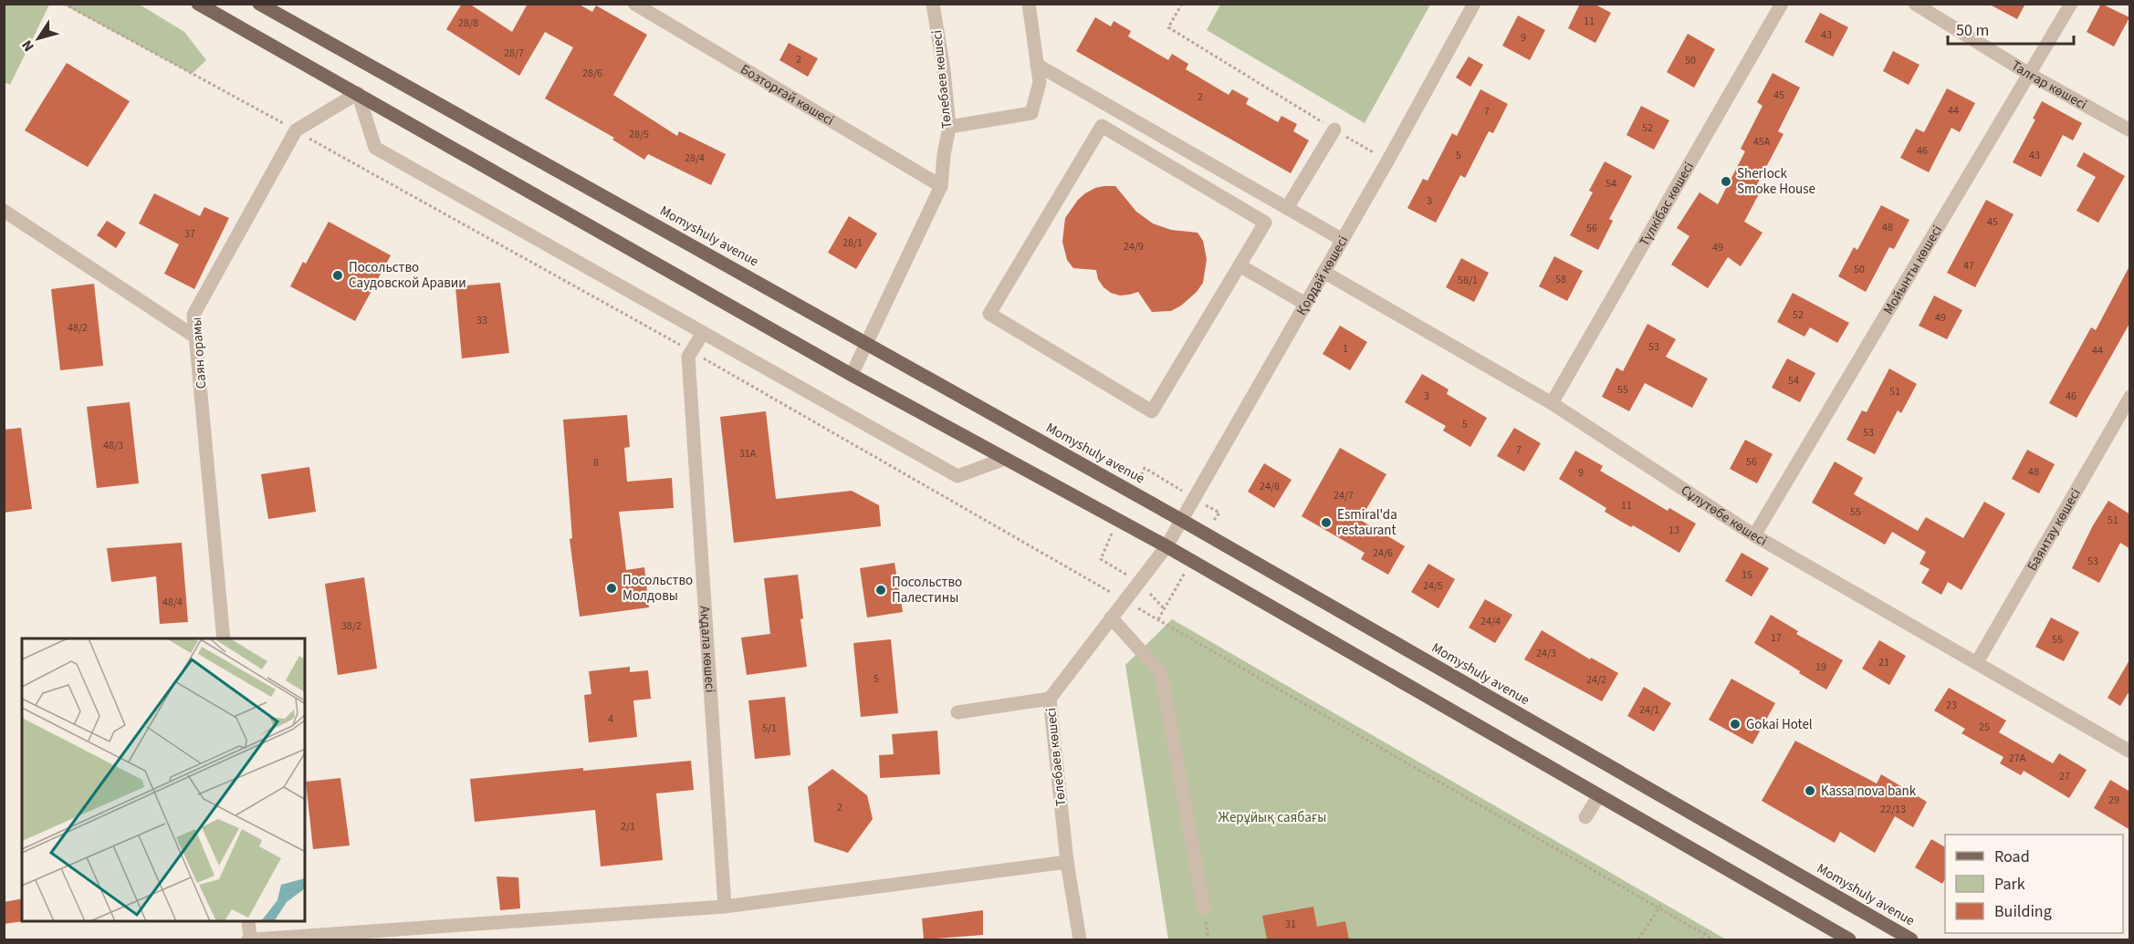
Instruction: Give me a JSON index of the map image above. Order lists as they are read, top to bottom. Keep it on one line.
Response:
{"streets":{"main road":["Momyshuly avenue"],"street":["Төлебаев көшесі","Талғар көшесі","Бозторғай көшесі","Түлкібас көшесі","Мойынты көшесі","Қордай көшесі","Саян орамы","Сұлутөбе көшесі","Баянтау көшесі","Ақдала көшесі"]},"crossings":[["Төлебаев көшесі","Бозторғай көшесі"],["Төлебаев көшесі","Қордай көшесі"],["Талғар көшесі","Мойынты көшесі"],["Түлкібас көшесі","Сұлутөбе көшесі"],["Momyshuly avenue","Қордай көшесі"],["Мойынты көшесі","Сұлутөбе көшесі"],["Қордай көшесі","Сұлутөбе көшесі"],["Сұлутөбе көшесі","Баянтау көшесі"]],"parks":["Жерұйық саябағы"],"places":["Sherlock Smoke House","Посольство Саудовской Аравии","Esmiral'da restaurant","Посольство Молдовы","Посольство Палестины","Gokai Hotel","Kassa nova bank"],"house_numbers":["11","28/8","43","9","28/7","2","50","28/6","45","2","44","7","52","28/5","45А","46","5","43","28/4","54","3","45","48","56","37","28/1","24/9","49","47","50","58","58/1","52","49","33","48/2","53","1","44","54","55","51","3","46","5","53","48/3","7","31А","56","8","48","9","24/8","24/7","11","55","51","13","24/6","53","15","24/5","48/4","24/4","38/2","17","55","24/3","21","19","5","24/2","23","24/1","4","25","5/1","27А","27","29","2","22/13","2/1","31"],"legend":["Road","Park","Building"],"scale_bar":"50 m","north":"bottom left"}
